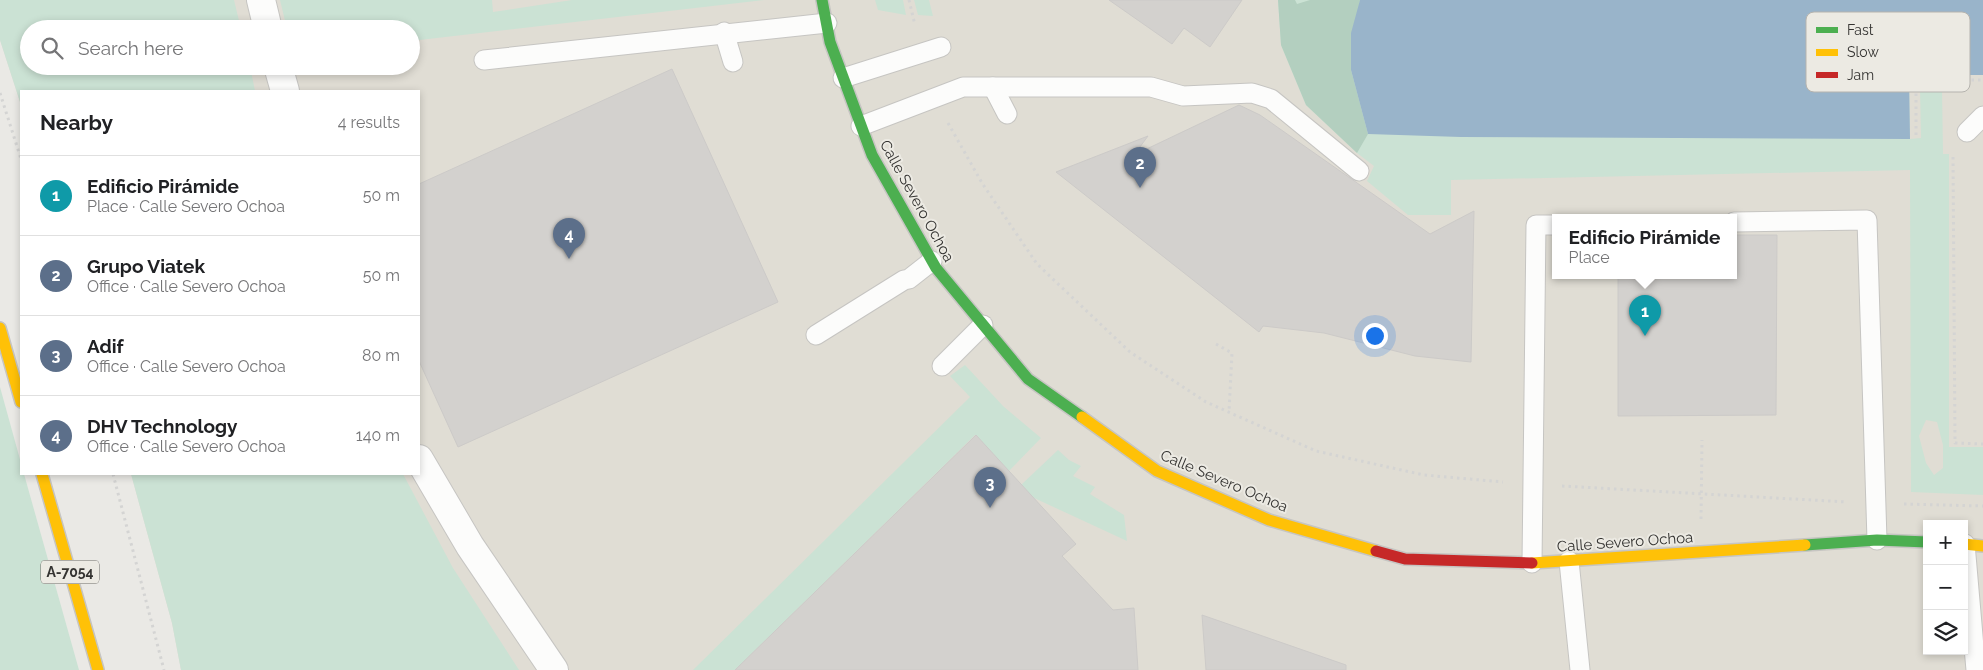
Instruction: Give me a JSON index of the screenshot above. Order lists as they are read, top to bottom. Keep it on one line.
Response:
{"streets":{"street":["Calle Severo Ochoa","A-7054"]},"legend":["Fast","Slow","Jam"],"page":{"search":"Search here","heading":["Nearby","4 results"],"pins":["2","4","1","3"],"list":[{"mark":"1","name":"Edificio Pirámide","note":"Place · Calle Severo Ochoa","value":"50 m"},{"mark":"2","name":"Grupo Viatek","note":"Office · Calle Severo Ochoa","value":"50 m"},{"mark":"3","name":"Adif","note":"Office · Calle Severo Ochoa","value":"80 m"},{"mark":"4","name":"DHV Technology","note":"Office · Calle Severo Ochoa","value":"140 m"}],"popup":["Edificio Pirámide","Place"],"map_buttons":["+","−"]}}
